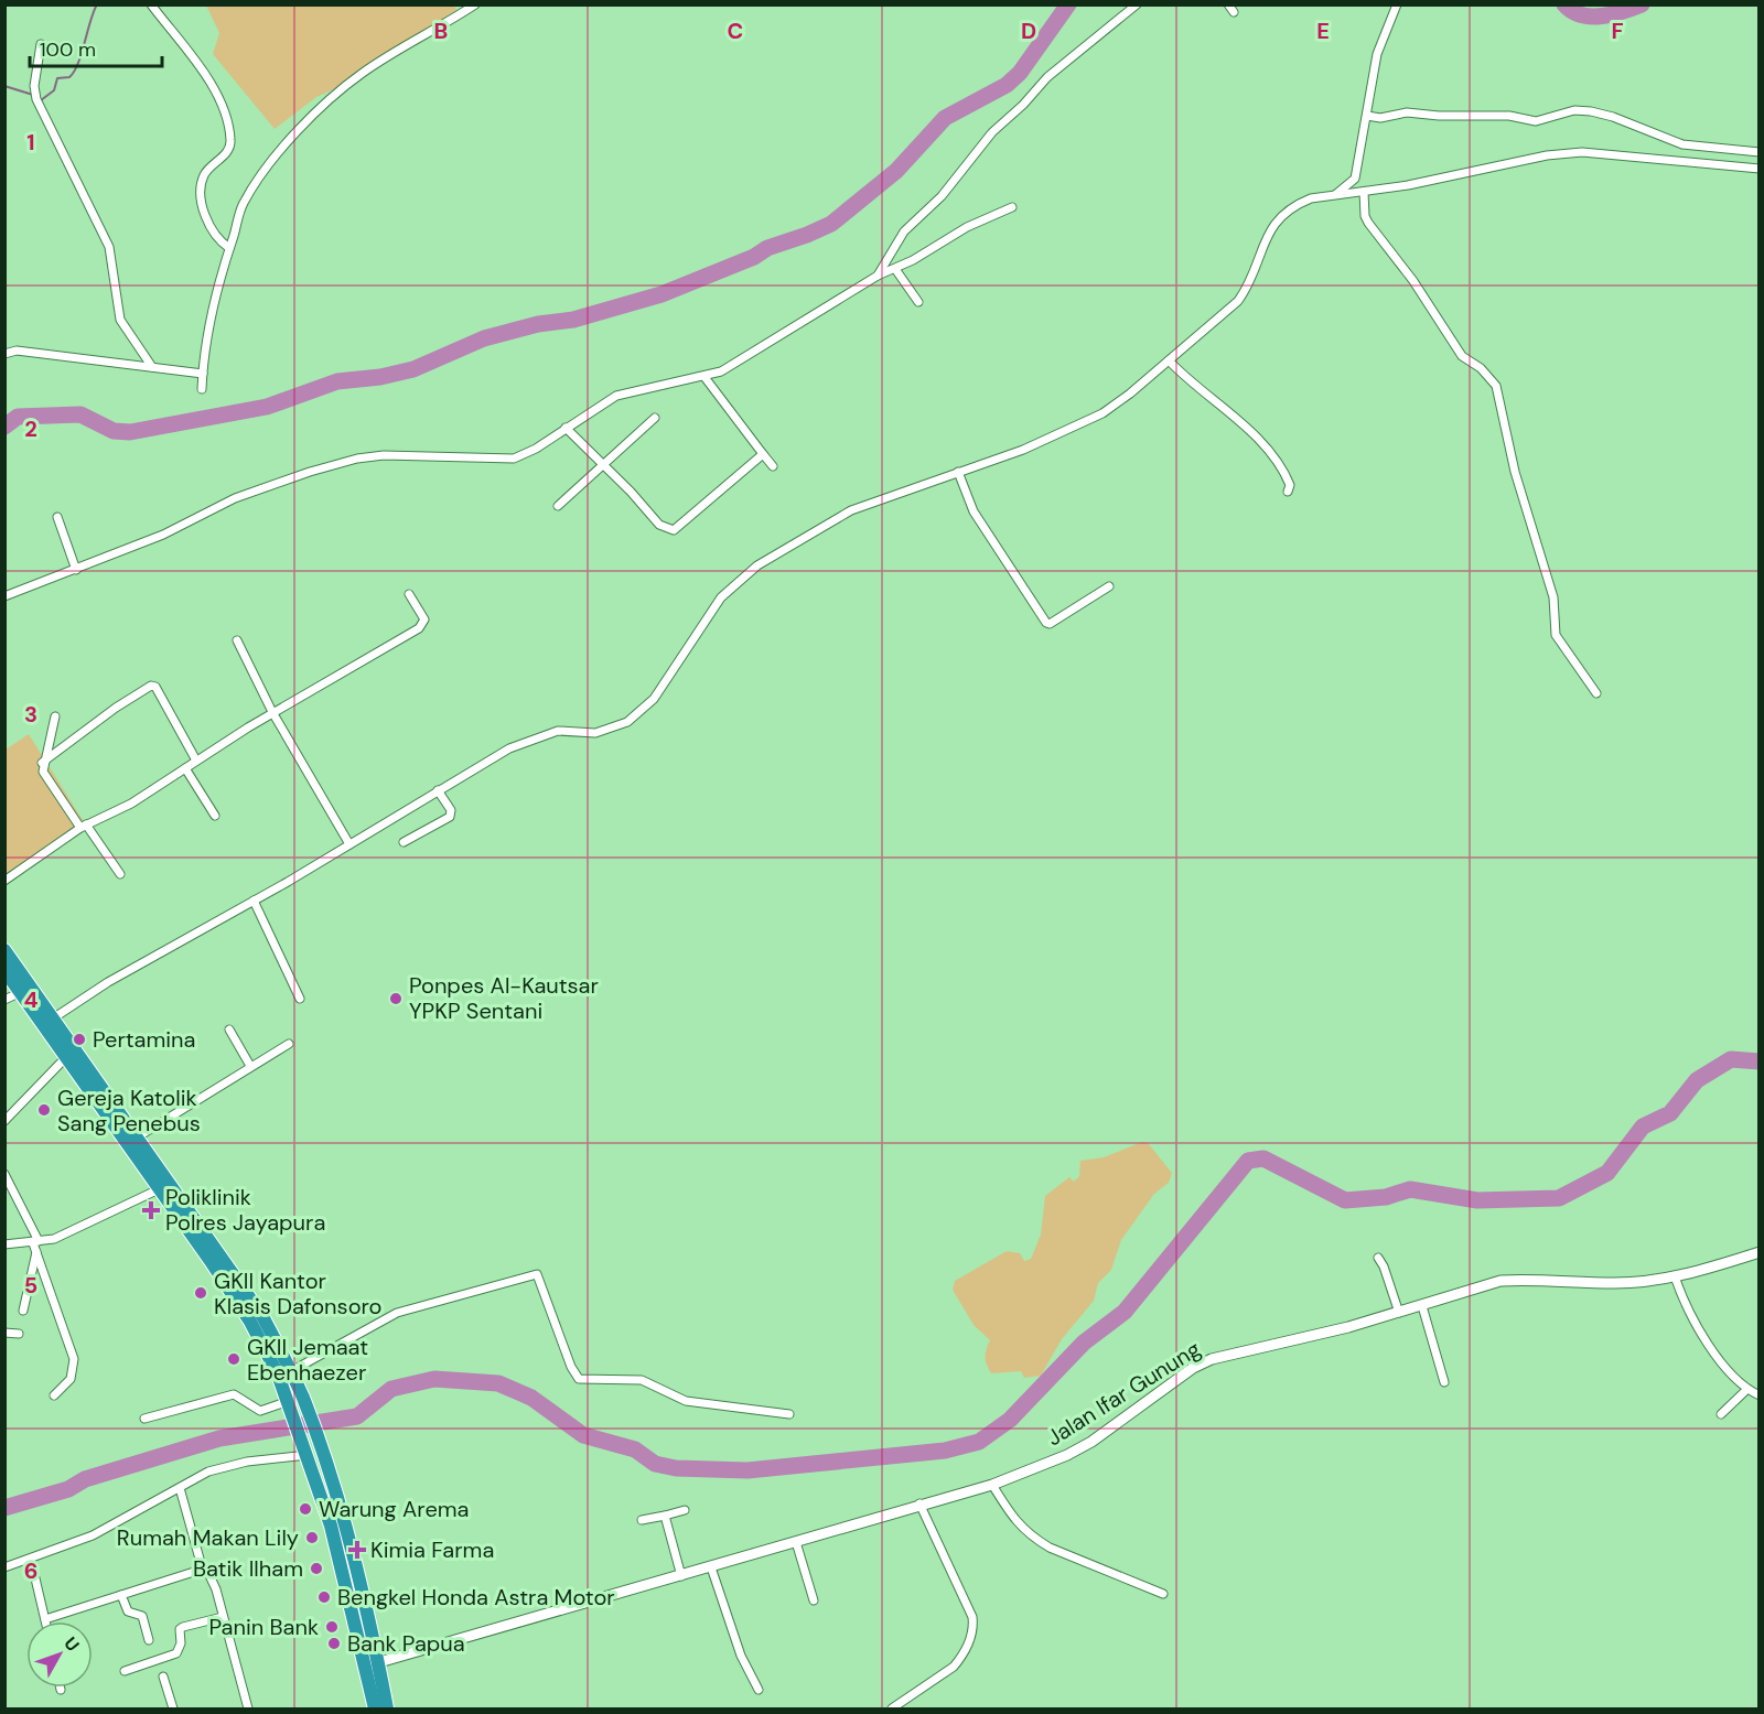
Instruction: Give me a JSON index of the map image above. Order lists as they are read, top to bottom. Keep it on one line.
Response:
{"streets":{"street":["Jalan Ifar Gunung"]},"places":{"other":["Ponpes Al-Kautsar YPKP Sentani","Pertamina","Gereja Katolik Sang Penebus","GKII Kantor Klasis Dafonsoro","GKII Jemaat Ebenhaezer","Warung Arema","Rumah Makan Lily","Batik Ilham","Bengkel Honda Astra Motor","Panin Bank","Bank Papua"],"health":["Poliklinik Polres Jayapura","Kimia Farma"]},"scale_bar":"100 m","north":"top right","grid":{"columns":["B","C","D","E","F"],"rows":["1","2","3","4","5","6"]}}
